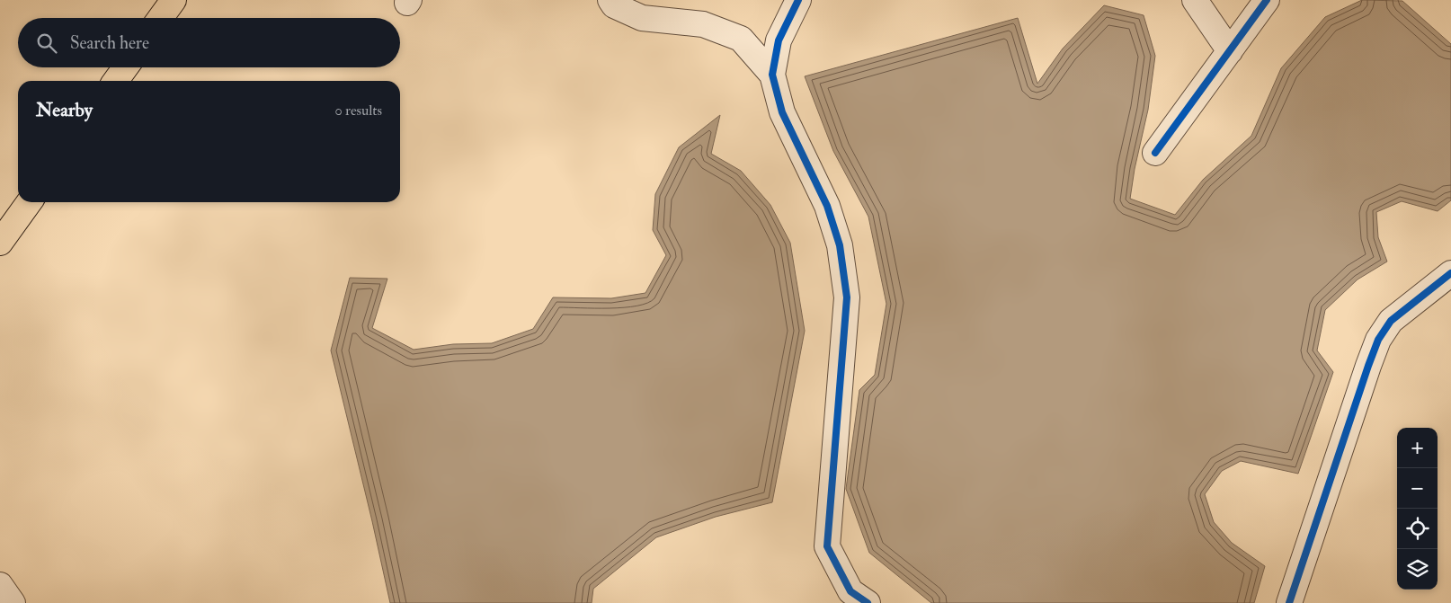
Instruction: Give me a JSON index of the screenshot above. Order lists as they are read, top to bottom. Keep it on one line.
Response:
{"page":{"search":"Search here","heading":["Nearby","0 results"],"map_buttons":["+","−"]}}
